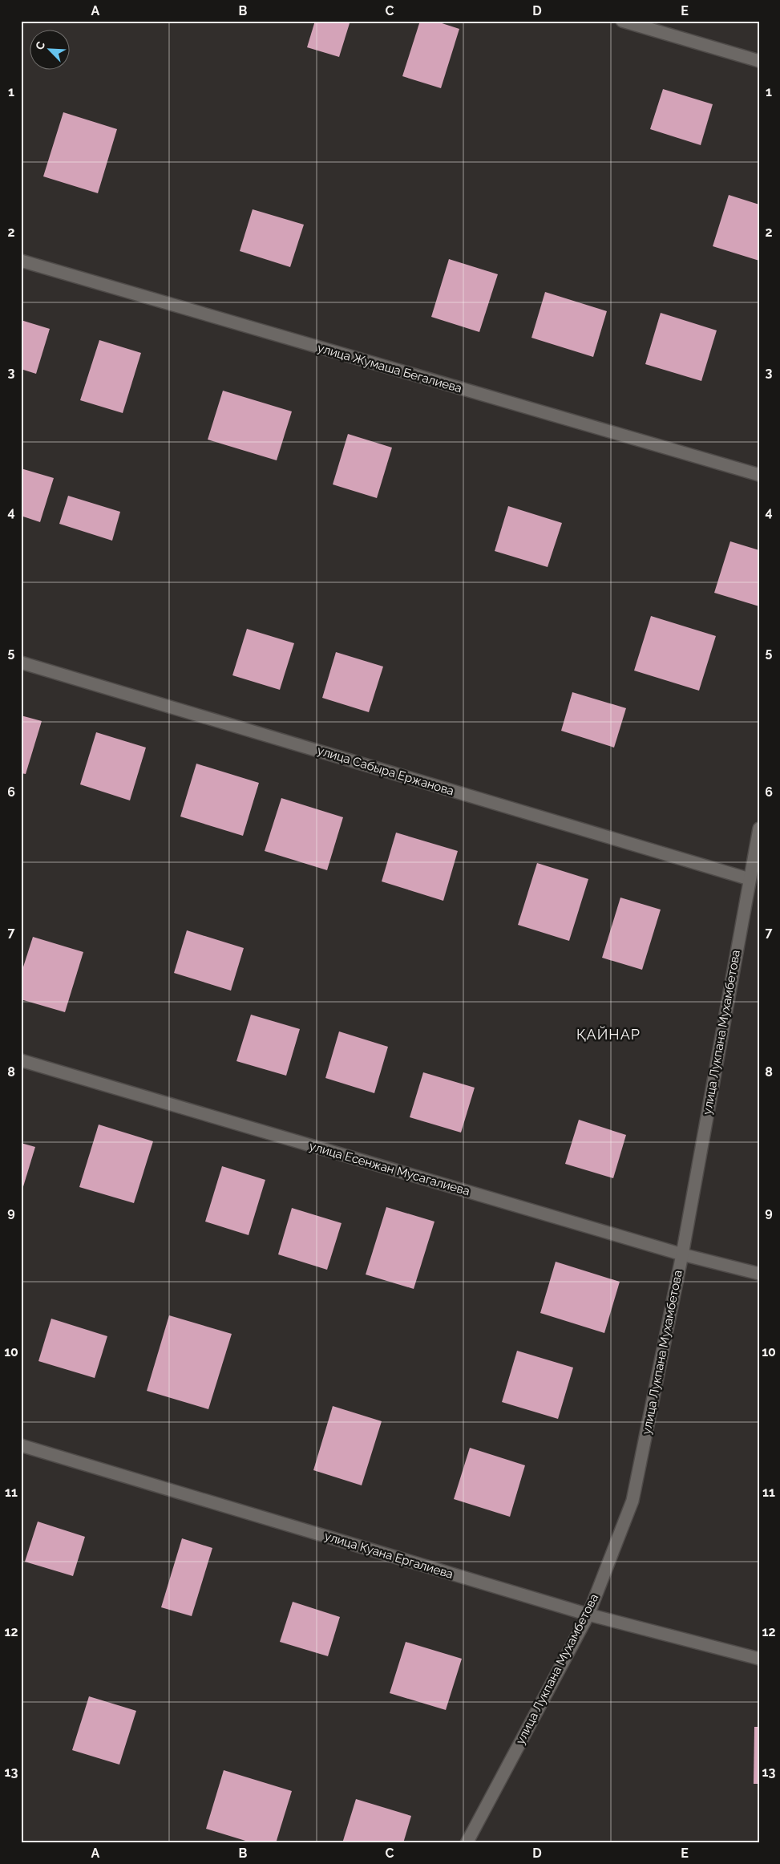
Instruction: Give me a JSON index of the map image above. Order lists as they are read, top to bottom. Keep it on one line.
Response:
{"streets":{"street":["улица Жумаша Бегалиева","улица Сабыра Ержанова","улица Лукпана Мухамбетова","улица Есенжан Мусагалиева","улица Куана Ергалиева"]},"crossings":[["улица Сабыра Ержанова","улица Лукпана Мухамбетова"],["улица Лукпана Мухамбетова","улица Есенжан Мусагалиева"],["улица Лукпана Мухамбетова","улица Куана Ергалиева"]],"districts":["ҚАЙНАР"],"north":"top left","grid":{"columns":["A","B","C","D","E"],"rows":["1","2","3","4","5","6","7","8","9","10","11","12","13"]}}
